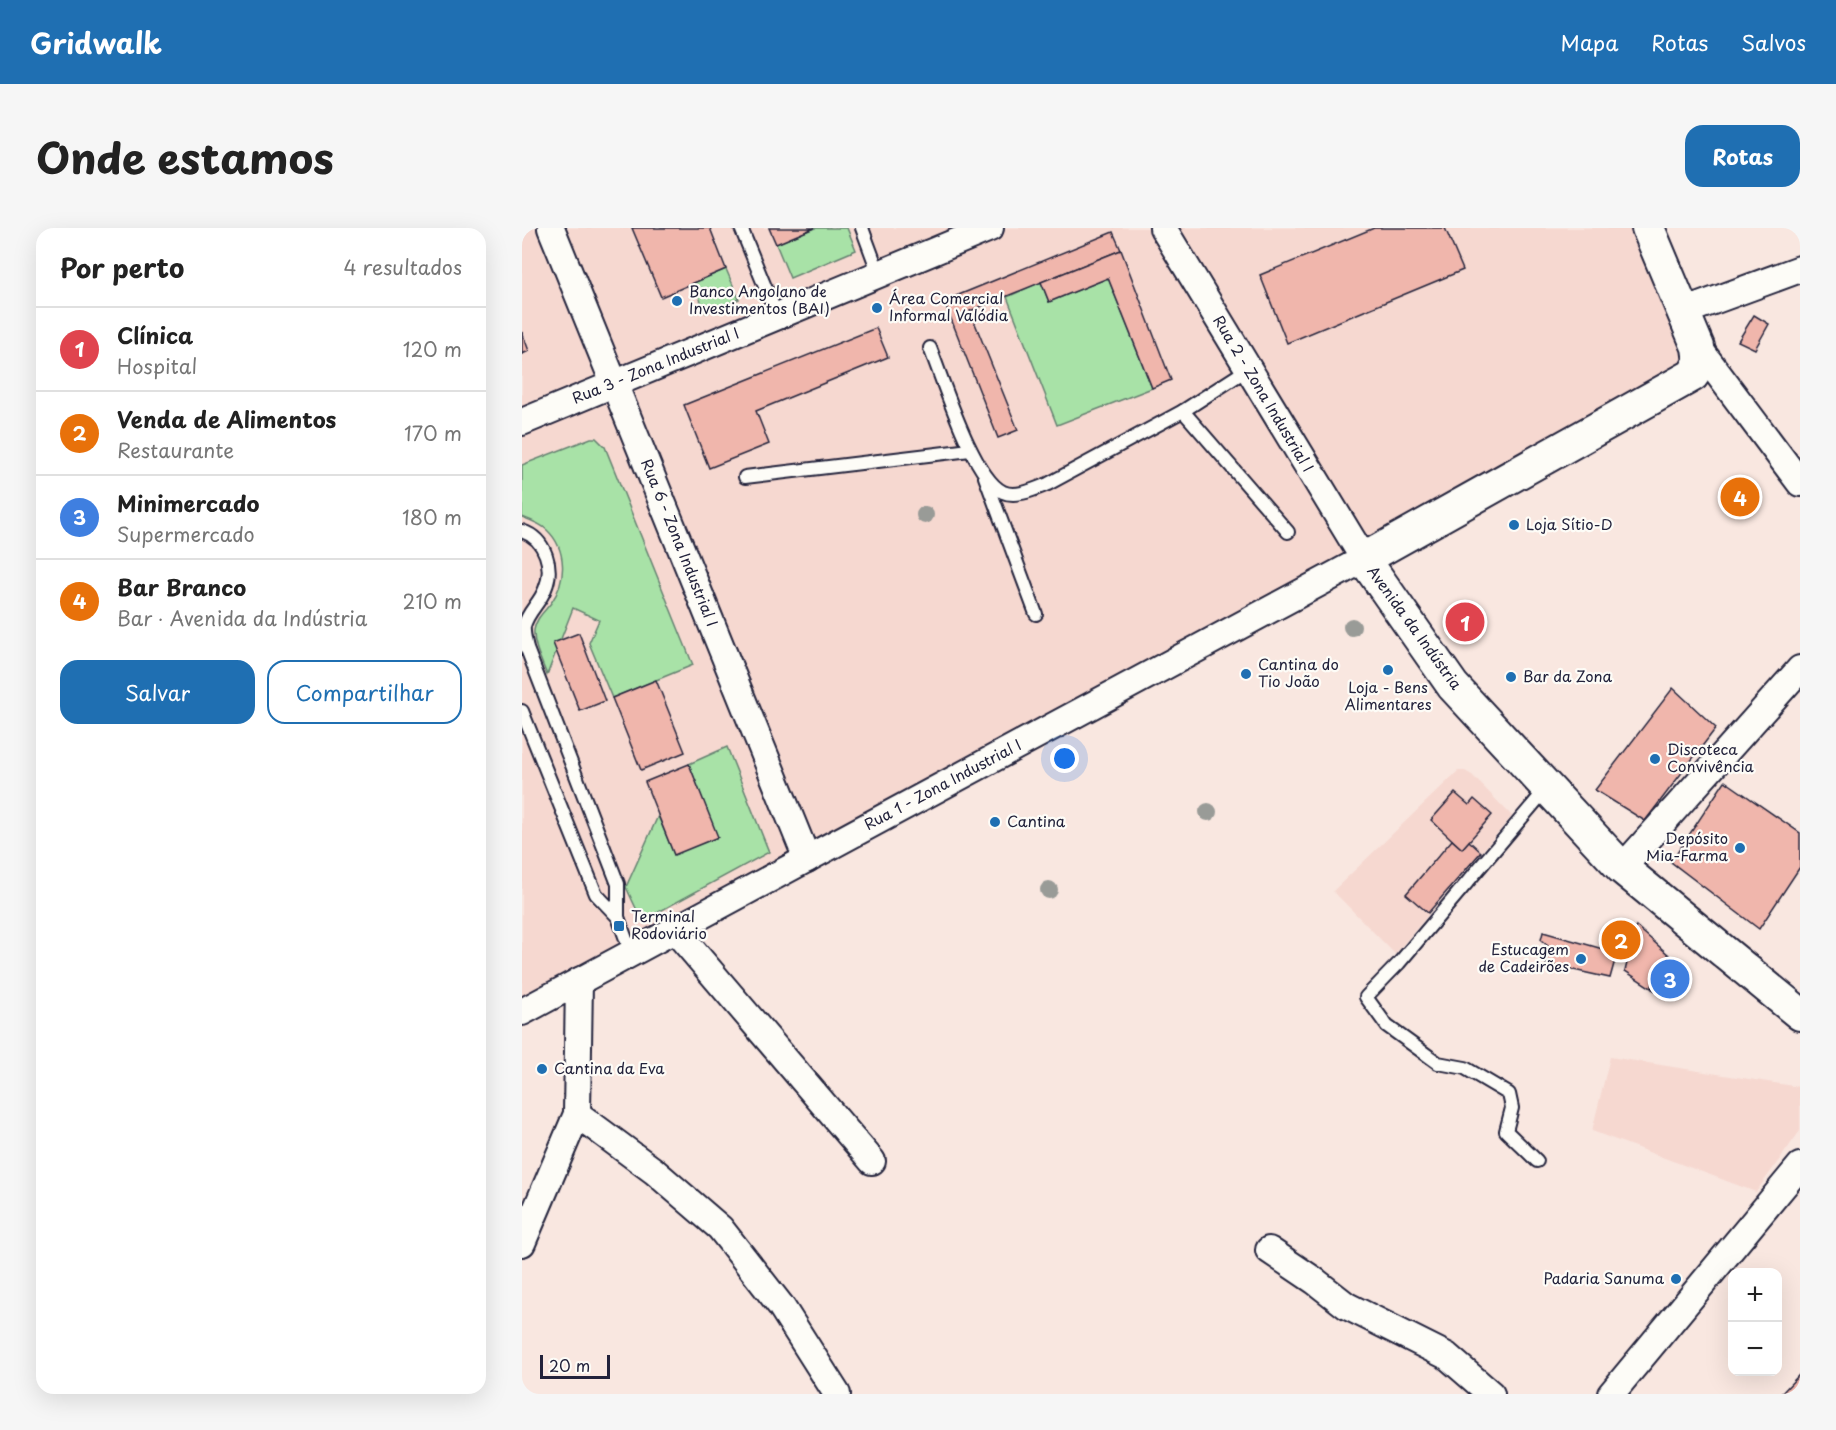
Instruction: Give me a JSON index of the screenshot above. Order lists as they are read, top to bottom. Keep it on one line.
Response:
{"streets":{"street":["Rua 3 - Zona Industrial I","Rua 2 - Zona Industrial I","Rua 6 - Zona Industrial I","Avenida da Indústria","Rua 1 - Zona Industrial I"]},"crossings":[["Rua 3 - Zona Industrial I","Rua 6 - Zona Industrial I"],["Rua 2 - Zona Industrial I","Avenida da Indústria"],["Rua 2 - Zona Industrial I","Rua 1 - Zona Industrial I"],["Rua 6 - Zona Industrial I","Rua 1 - Zona Industrial I"],["Avenida da Indústria","Rua 1 - Zona Industrial I"]],"places":{"other":["Banco Angolano de Investimentos (BAI)","Área Comercial Informal Valódia","Loja Sítio-D","Loja - Bens Alimentares","Cantina do Tio João","Bar da Zona","Discoteca Convivência","Cantina","Depósito Mia-Farma","Estucagem de Cadeirões","Cantina da Eva","Padaria Sanuma"],"transit":["Terminal Rodoviário"]},"scale_bar":"20 m","page":{"header":"Gridwalk","nav":["Mapa","Rotas","Salvos"],"title":"Onde estamos","buttons":["Rotas",["Salvar","Compartilhar"]],"heading":["Por perto","4 resultados"],"list":[{"mark":"1","name":"Clínica","note":"Hospital","value":"120 m"},{"mark":"2","name":"Venda de Alimentos","note":"Restaurante","value":"170 m"},{"mark":"3","name":"Minimercado","note":"Supermercado","value":"180 m"},{"mark":"4","name":"Bar Branco","note":"Bar · Avenida da Indústria","value":"210 m"}],"pins":["4","1","2","3"],"map_buttons":["+","−"],"scale":"20 m"}}
